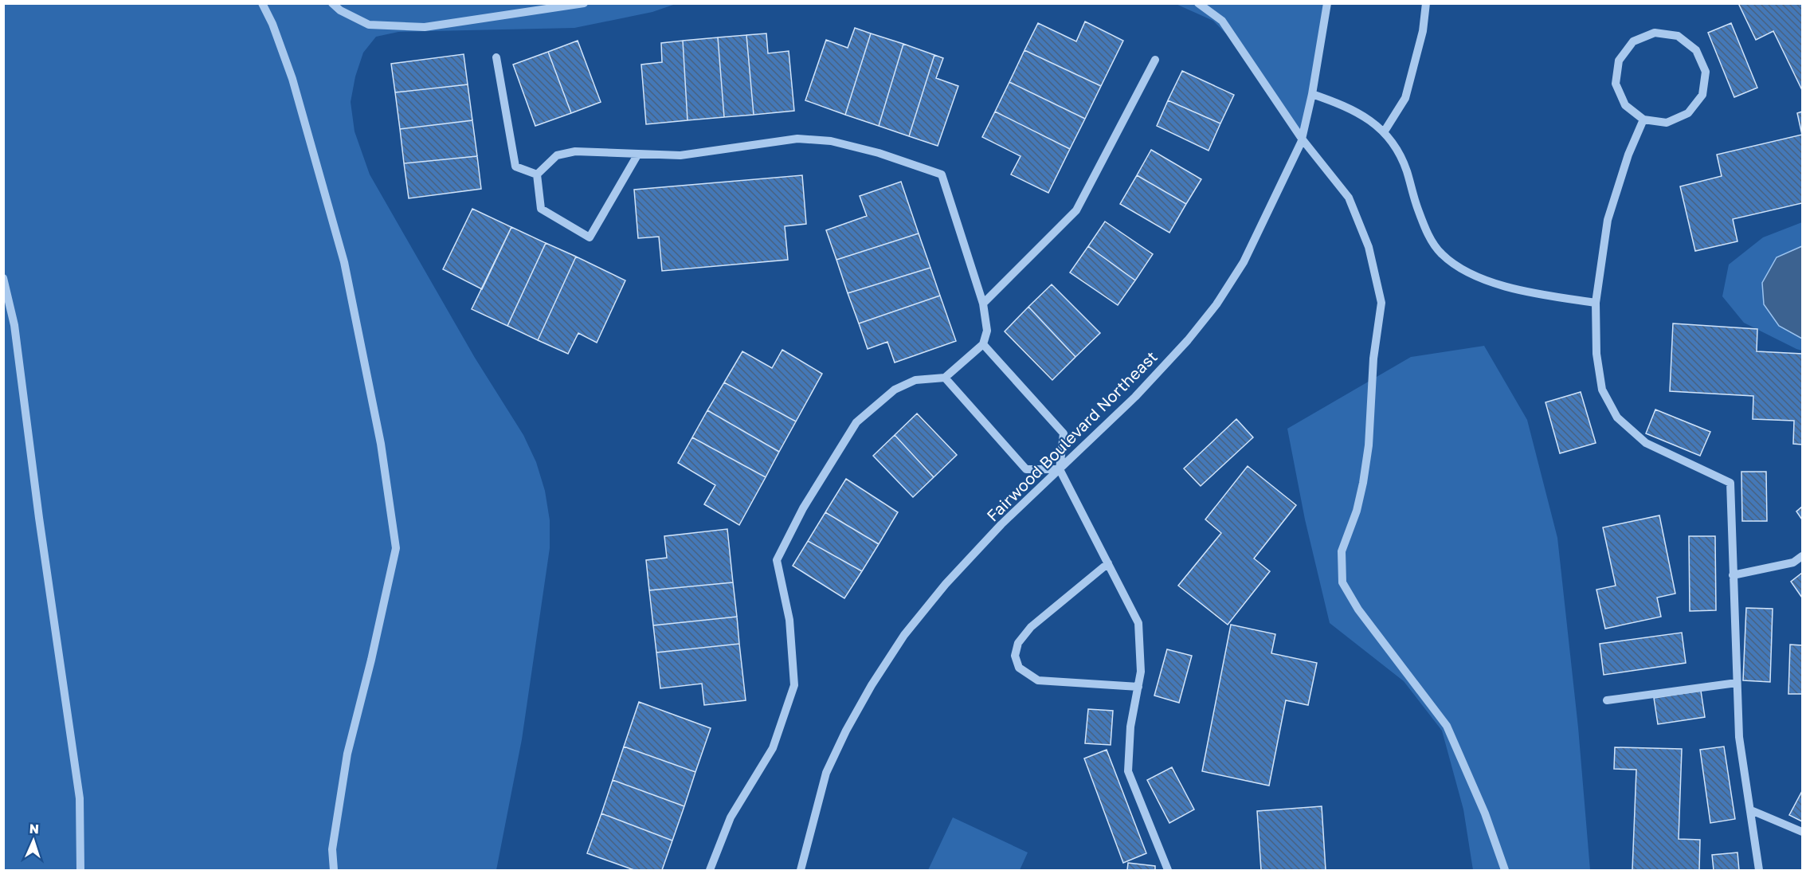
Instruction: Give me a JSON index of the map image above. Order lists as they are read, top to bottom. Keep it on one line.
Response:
{"streets":{"street":["Fairwood Boulevard Northeast"]},"north":"top"}
